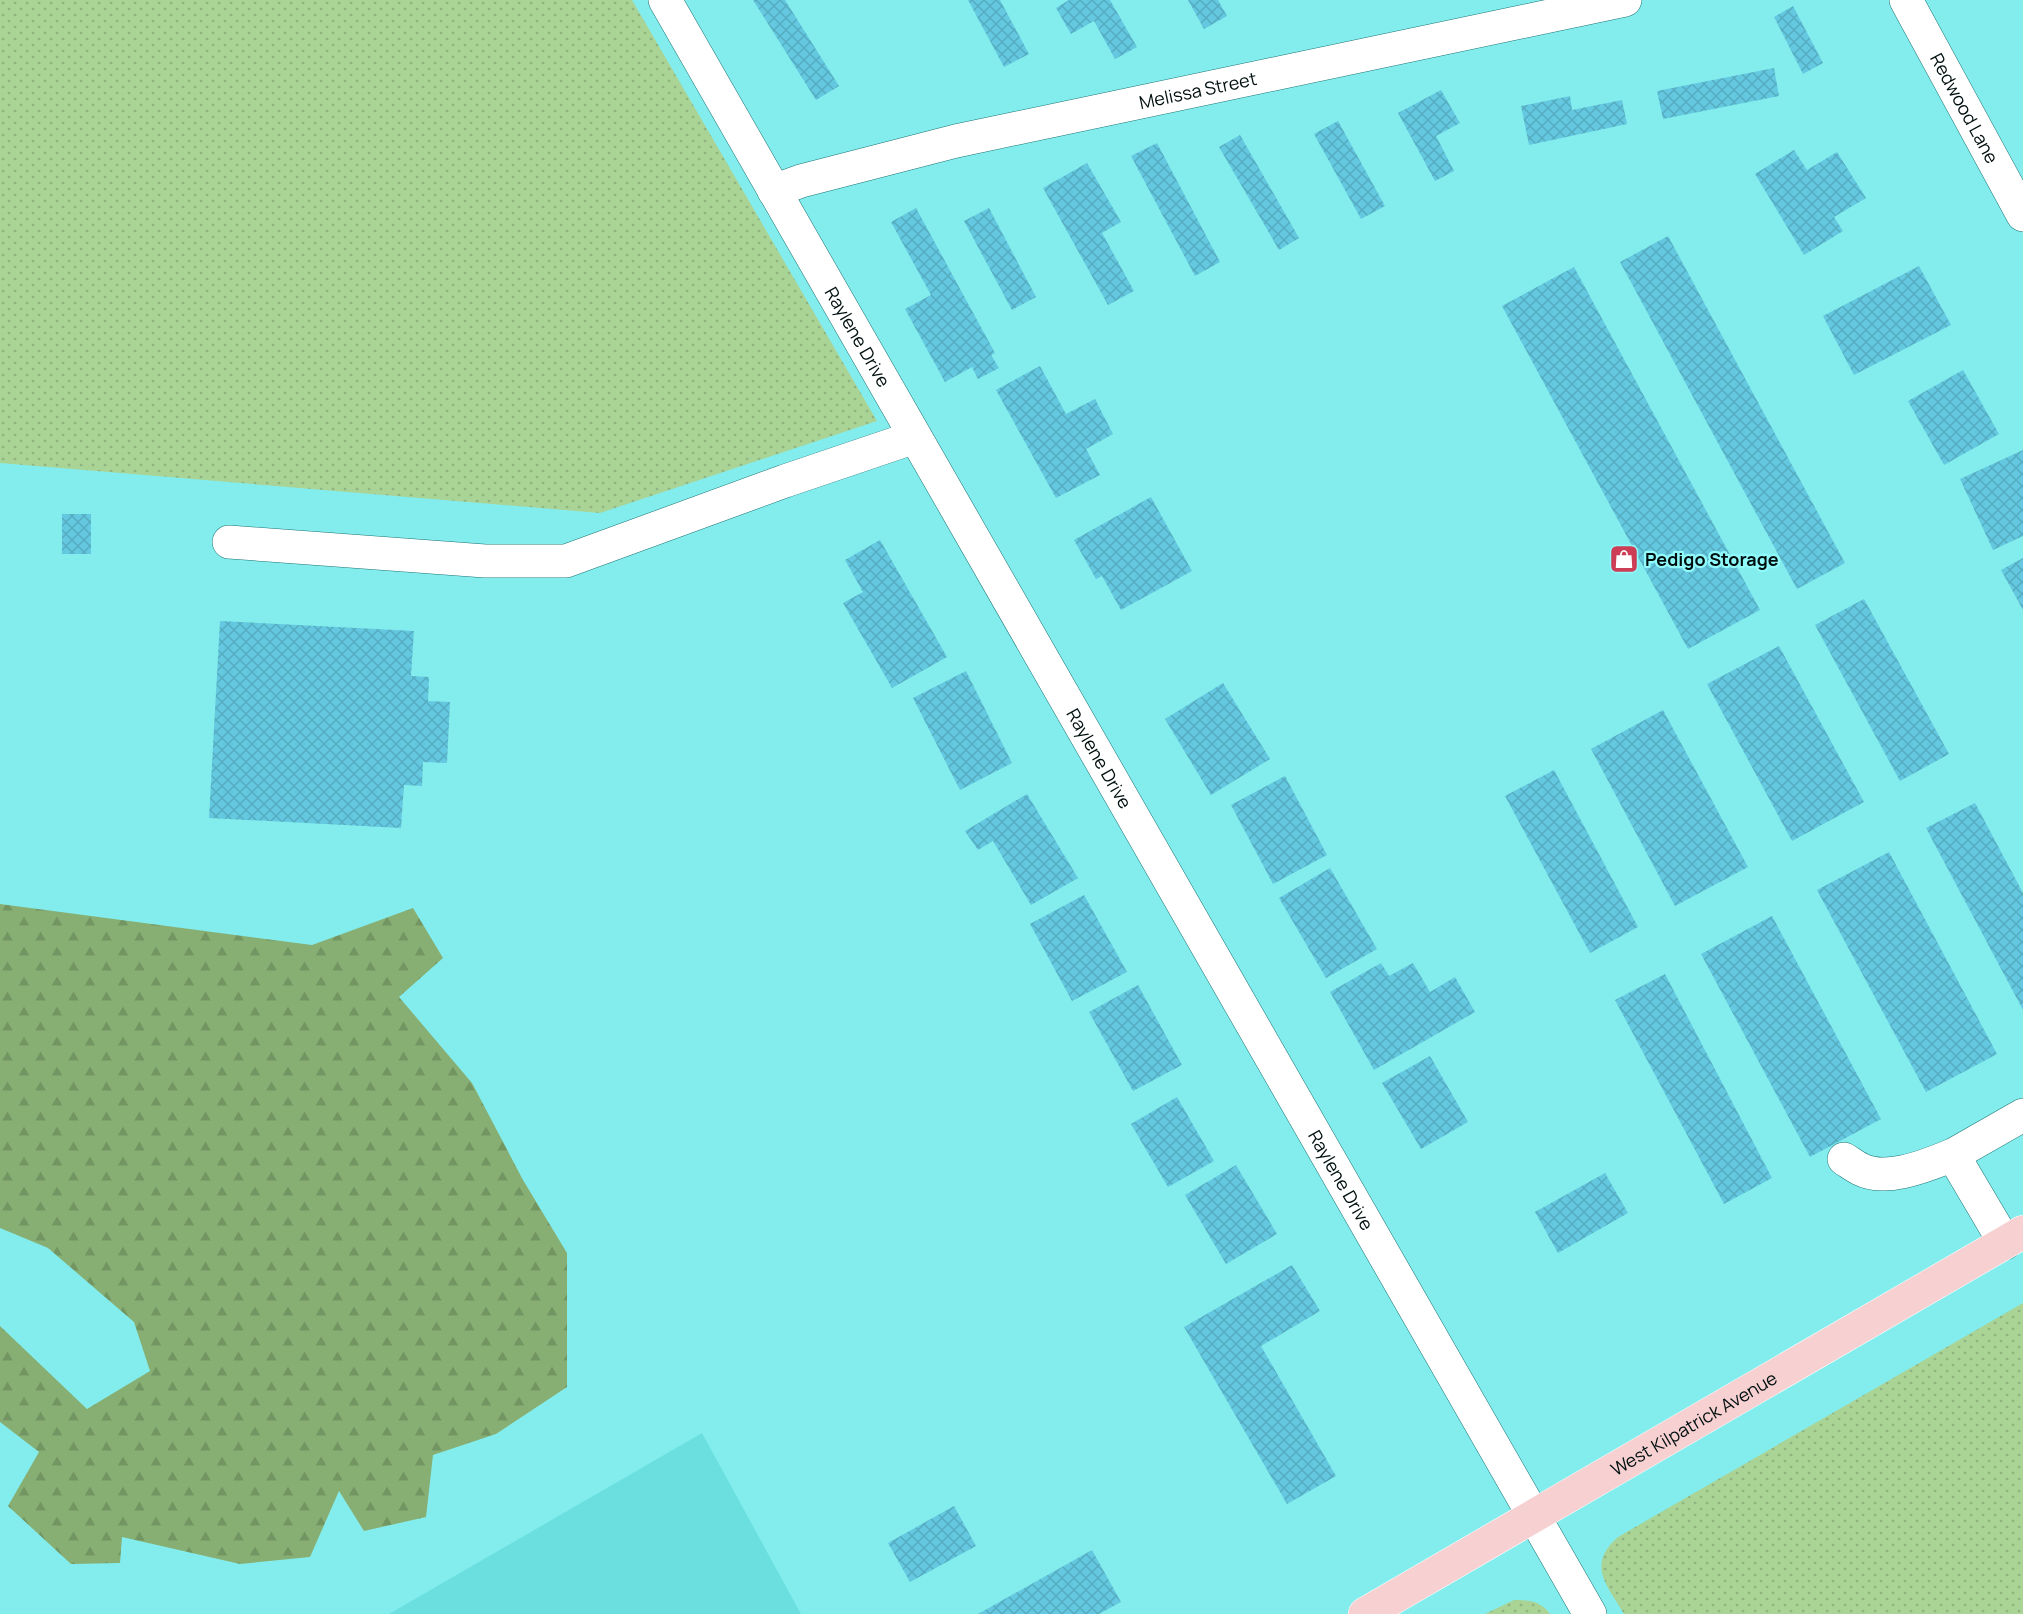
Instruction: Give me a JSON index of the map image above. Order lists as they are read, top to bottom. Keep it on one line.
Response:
{"streets":{"main road":["West Kilpatrick Avenue"],"street":["Melissa Street","Redwood Lane","Raylene Drive"]},"crossings":[["Melissa Street","Raylene Drive"],["Raylene Drive","West Kilpatrick Avenue"]],"places":{"shop":["Pedigo Storage"]}}
